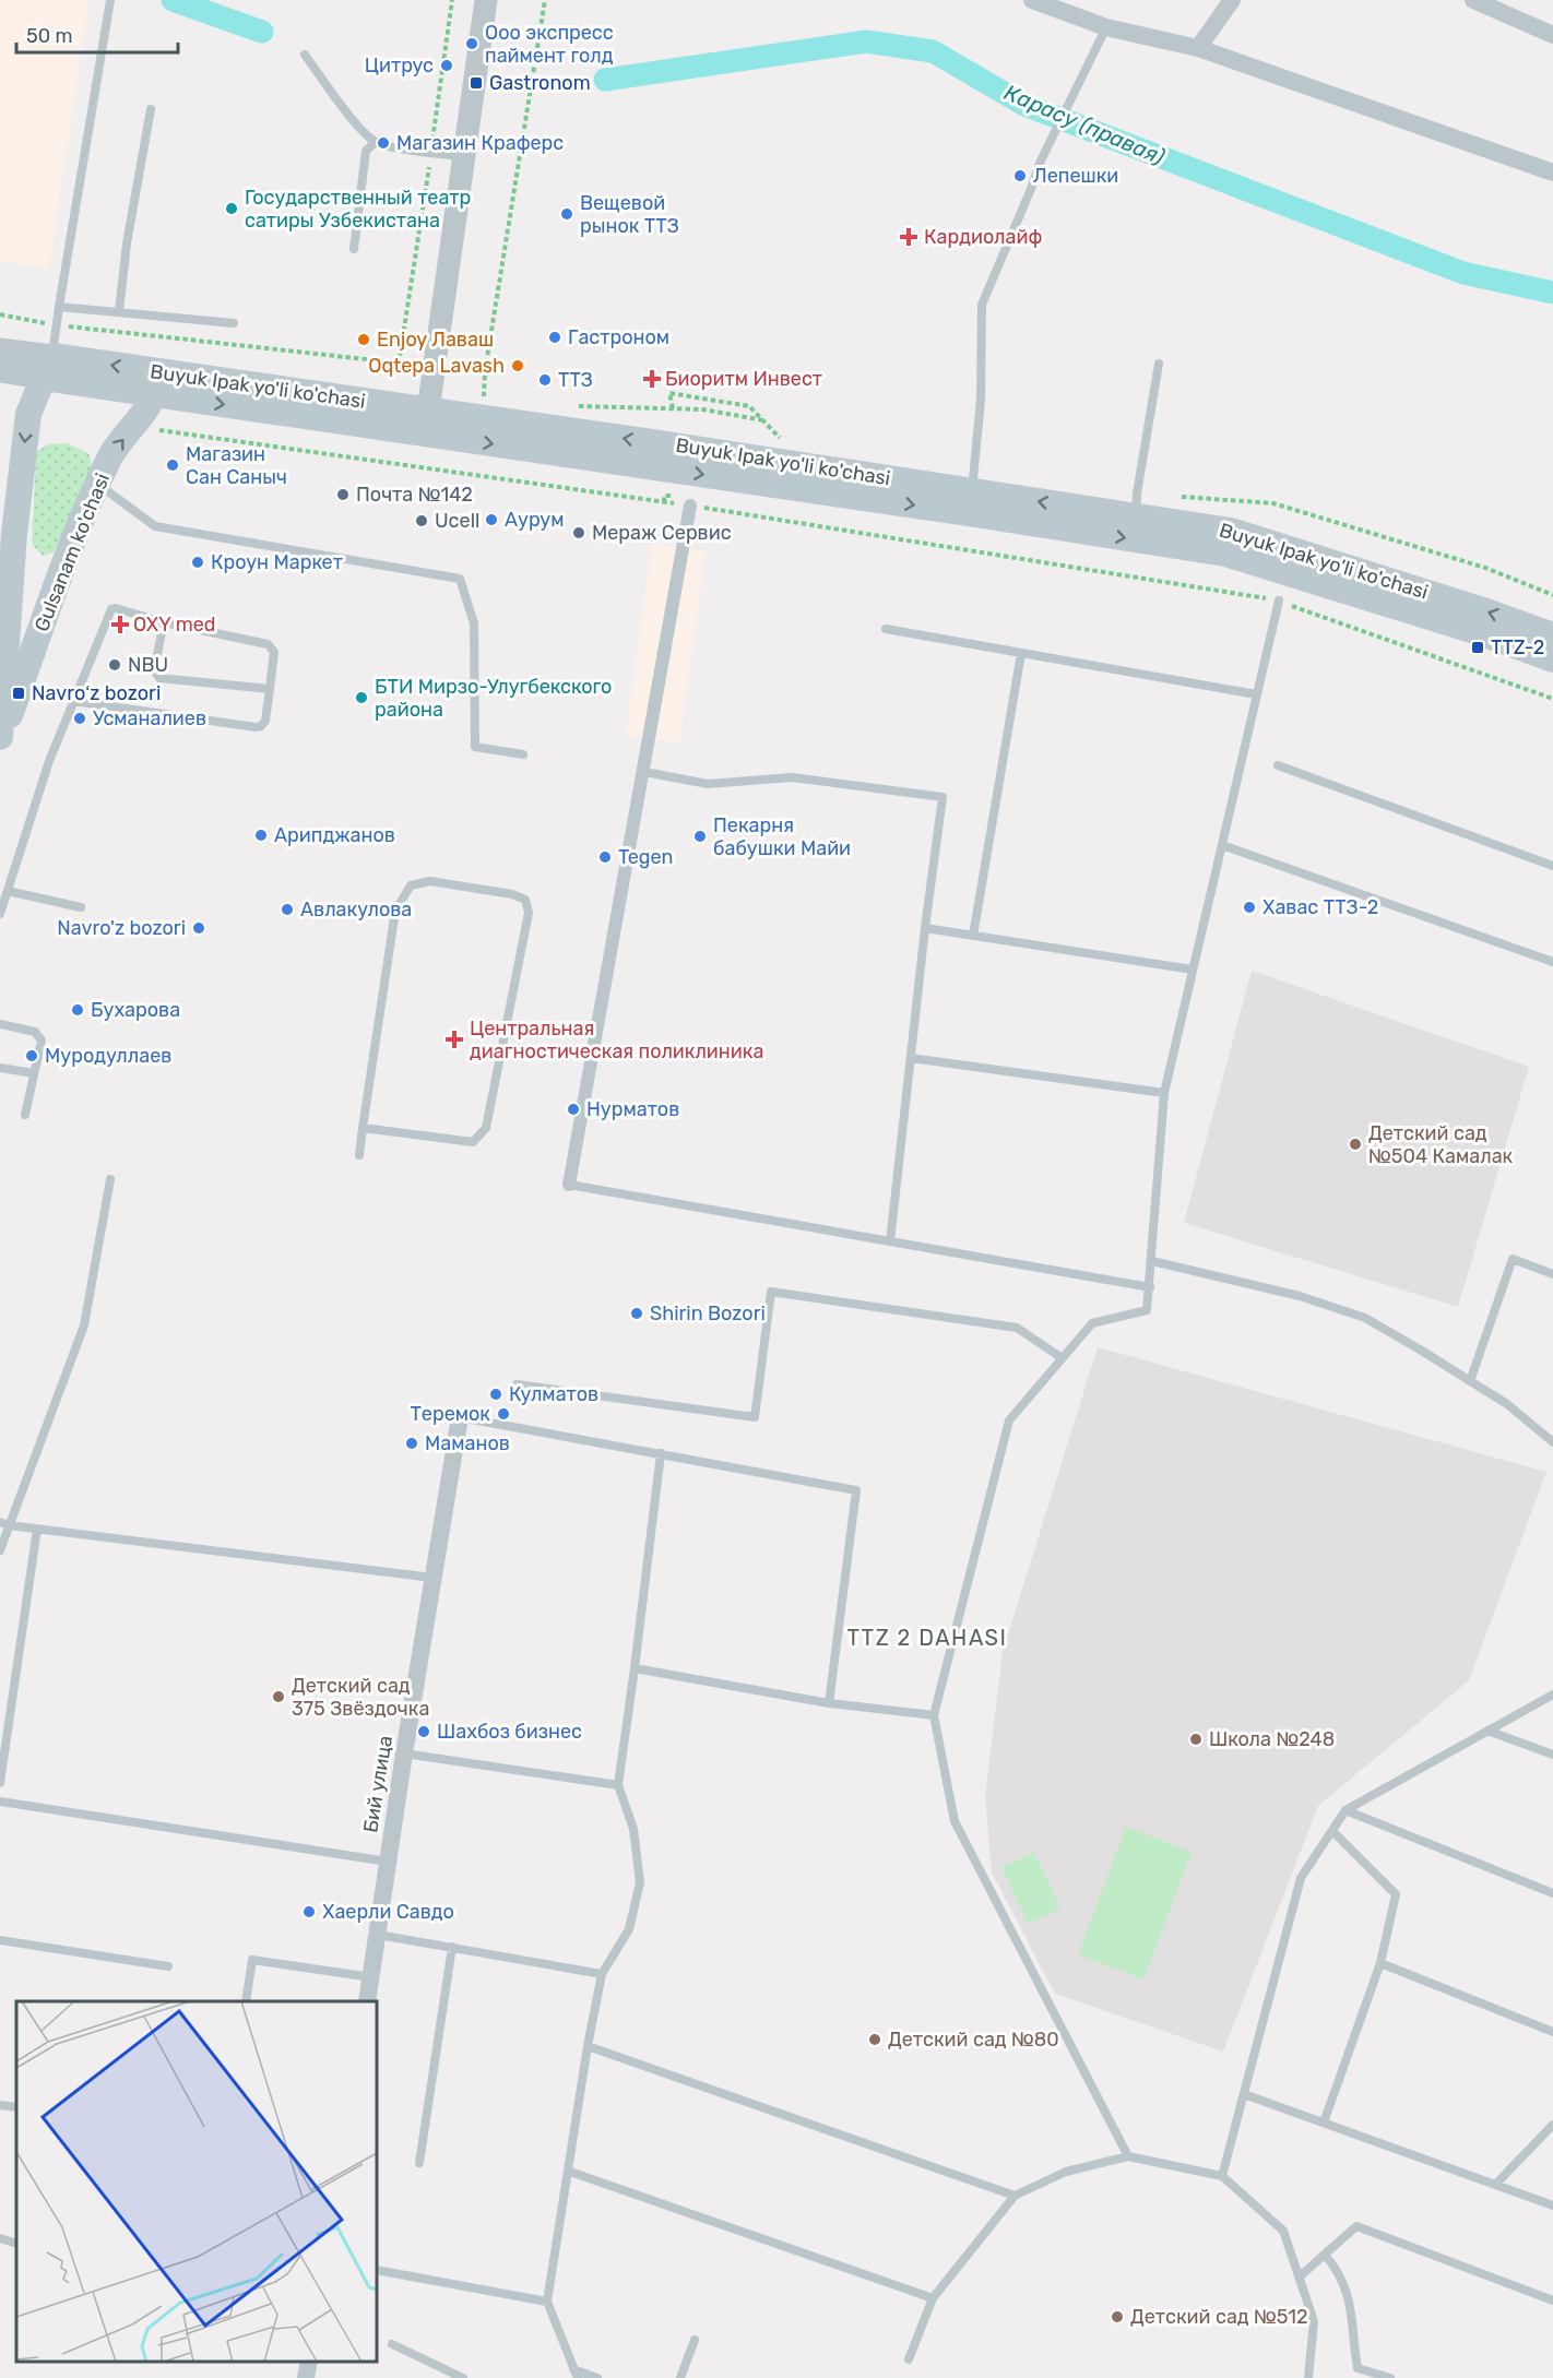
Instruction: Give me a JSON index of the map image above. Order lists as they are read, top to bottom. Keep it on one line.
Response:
{"streets":{"main road":["Buyuk Ipak yo'li ko'chasi","Gulsanam ko'chasi"],"street":["Бий улица"]},"crossings":[["Buyuk Ipak yo'li ko'chasi","Gulsanam ko'chasi"]],"districts":["TTZ 2 DAHASI"],"water":["Карасу (правая)"],"places":{"other":["Ооо экспресс паймент голд","Цитрус","Магазин Краферс","Лепешки","Государственный театр сатиры Узбекистана","Вещевой рынок ТТЗ","Гастроном","Enjoy Лаваш","Oqtepa Lavash","ТТЗ","Магазин Сан Саныч","Почта №142","Аурум","Ucell","Мераж Сервис","Кроун Маркет","NBU","БТИ Мирзо-Улугбекского района","Усманалиев","Арипджанов","Пекарня бабушки Майи","Tegen","Хавас ТТЗ-2","Авлакулова","Navro'z bozori","Бухарова","Муродуллаев","Нурматов","Детский сад №504 Камалак","Shirin Bozori","Кулматов","Теремок","Маманов","Детский сад 375 Звёздочка","Шахбоз бизнес","Школа №248","Хаерли Савдо","Детский сад №80","Детский сад №512"],"transit":["Gastronom","TTZ-2","Navroʻz bozori"],"health":["Кардиолайф","Биоритм Инвест","OXY med","Центральная диагностическая поликлиника"]},"scale_bar":"50 m"}
